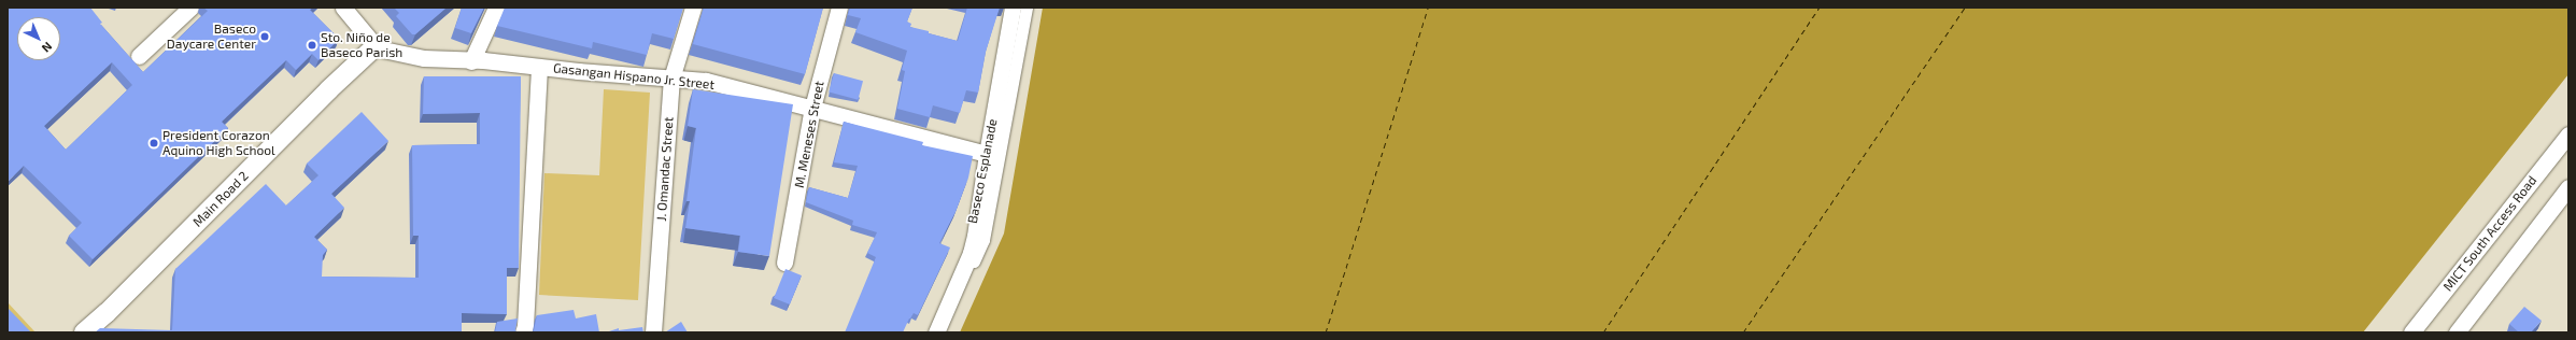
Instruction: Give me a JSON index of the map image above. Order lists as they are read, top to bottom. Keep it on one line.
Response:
{"streets":{"street":["Gasangan Hispano Jr. Street","M. Meneses Street","J. Omandac Street","Baseco Esplanade","Main Road 2","MICT South Access Road"]},"crossings":[["Gasangan Hispano Jr. Street","M. Meneses Street"],["Gasangan Hispano Jr. Street","J. Omandac Street"],["Gasangan Hispano Jr. Street","Main Road 2"]],"places":["Baseco Daycare Center","Sto. Niño de Baseco Parish","President Corazon Aquino High School"],"north":"bottom right"}
